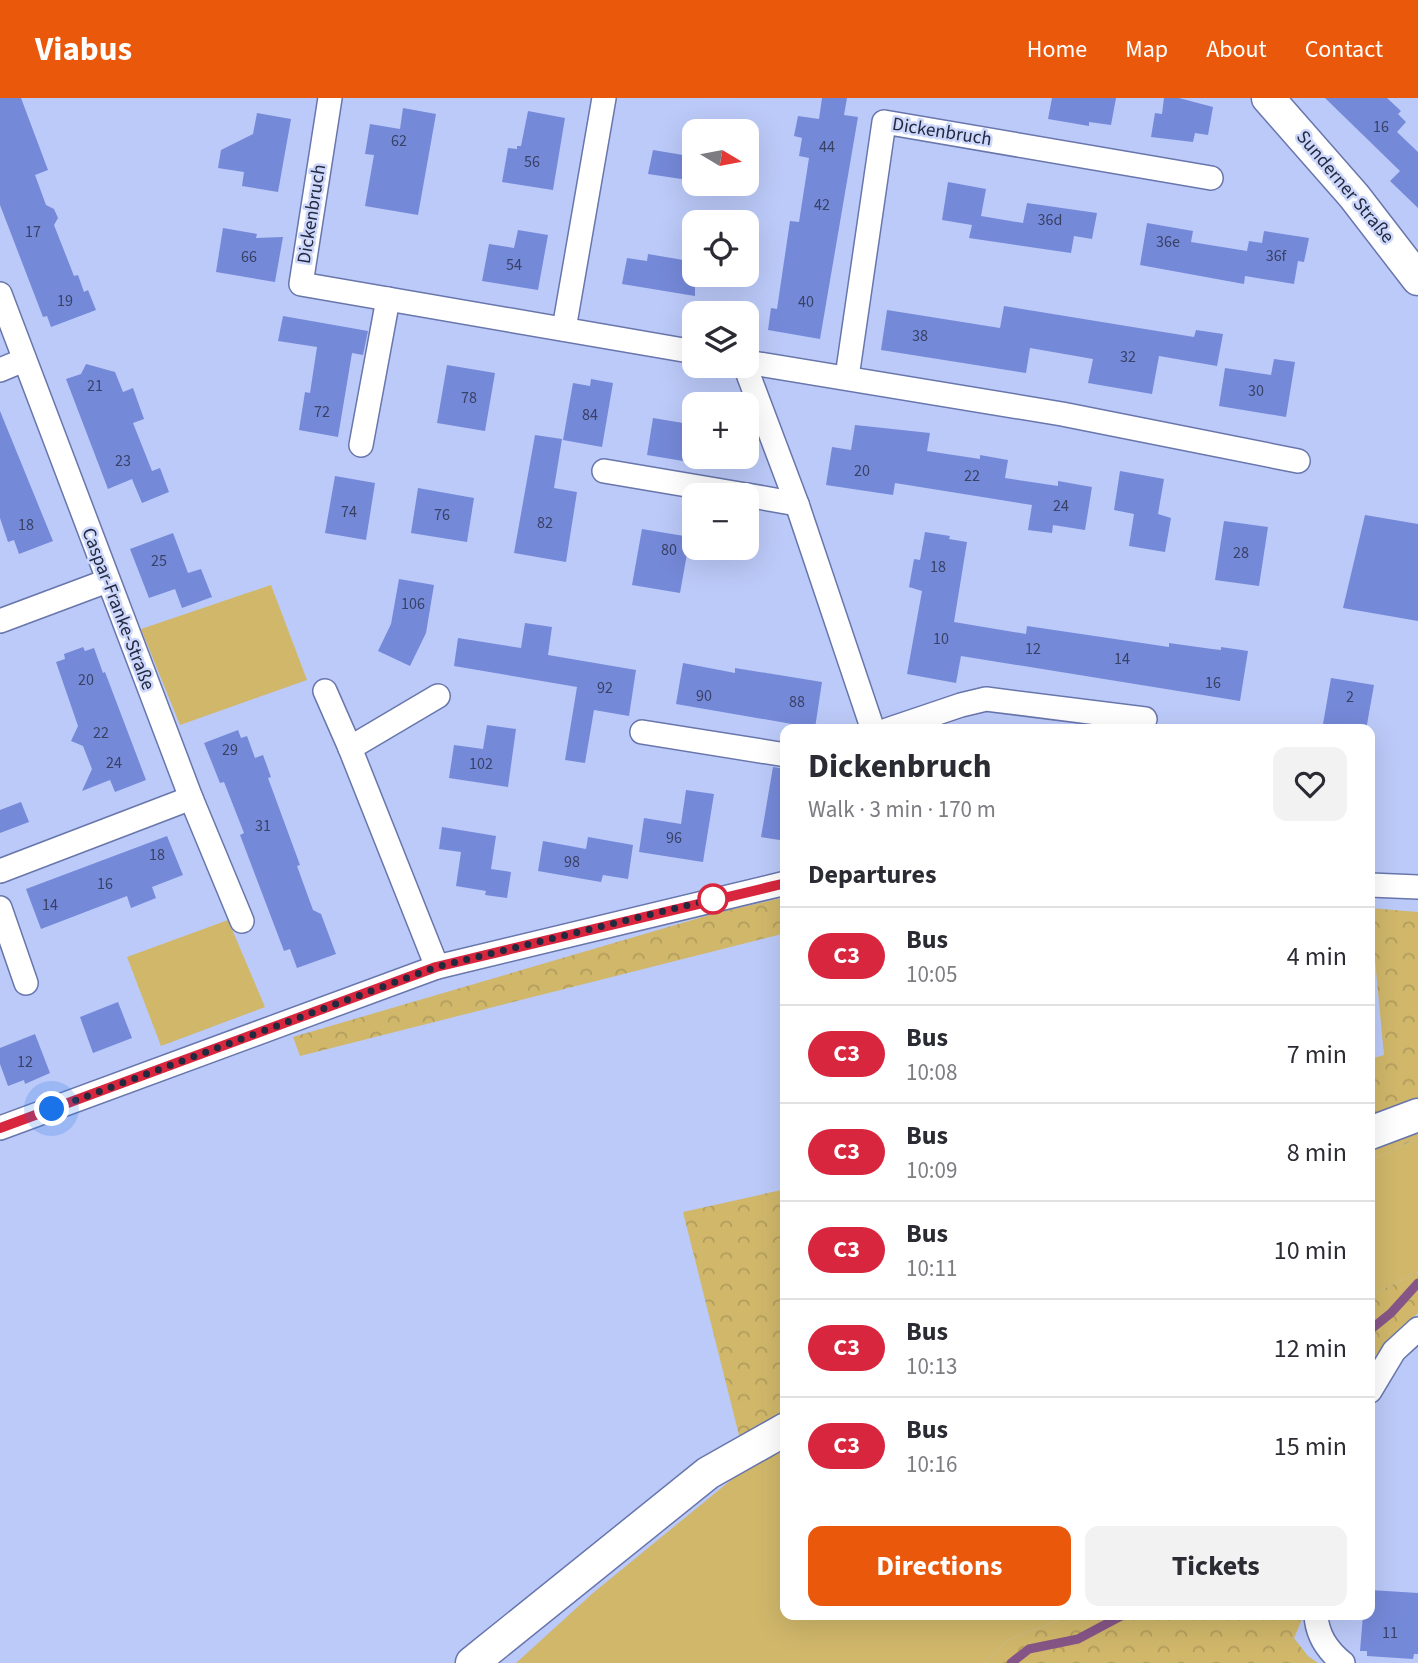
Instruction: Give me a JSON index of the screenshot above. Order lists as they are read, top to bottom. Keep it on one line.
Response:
{"streets":{"main road":["Sunderner Straße"],"street":["Dickenbruch","Caspar-Franke-Straße"]},"lines":["bus line C3"],"house_numbers":["16","62","44","56","42","36d","17","36e","36f","66","54","19","40","38","32","21","30","78","72","84","23","20","22","24","74","76","82","18","80","28","25","18","106","10","12","14","20","16","92","90","2","88","22","29","24","102","31","96","18","98","16","14","12","11"],"north":"right","page":{"header":"Viabus","nav":["Home","Map","About","Contact"],"map_buttons":["+","−"],"heading":[["Dickenbruch","Walk · 3 min · 170 m"],"Departures"],"list":[{"mark":"C3","name":"Bus","note":"10:05","value":"4 min"},{"mark":"C3","name":"Bus","note":"10:08","value":"7 min"},{"mark":"C3","name":"Bus","note":"10:09","value":"8 min"},{"mark":"C3","name":"Bus","note":"10:11","value":"10 min"},{"mark":"C3","name":"Bus","note":"10:13","value":"12 min"},{"mark":"C3","name":"Bus","note":"10:16","value":"15 min"}],"buttons":["Directions","Tickets"]}}
